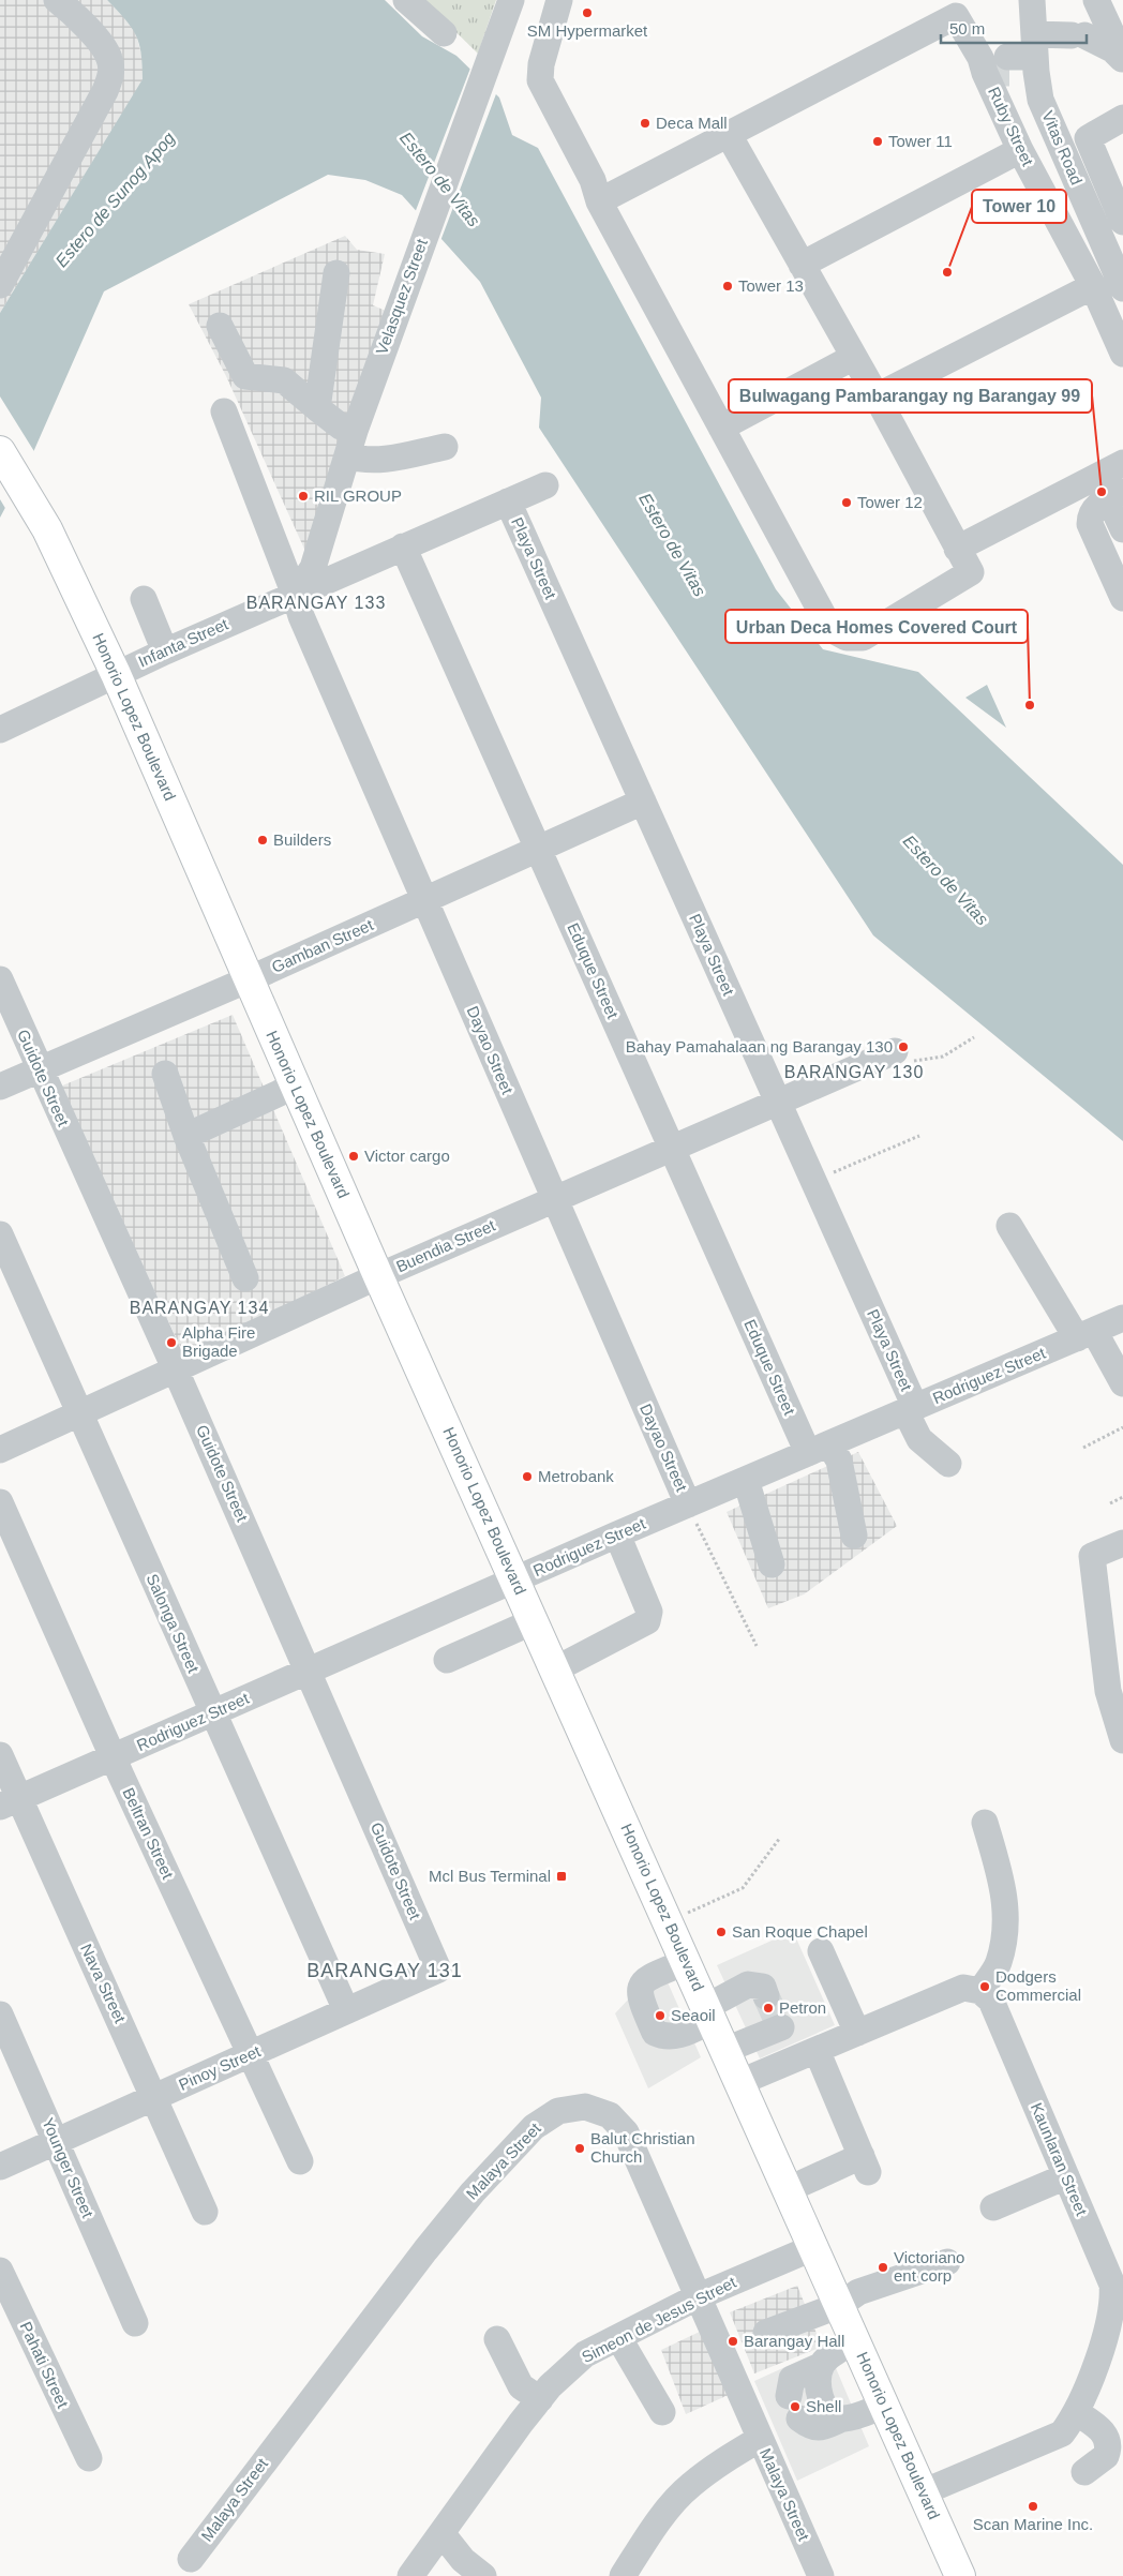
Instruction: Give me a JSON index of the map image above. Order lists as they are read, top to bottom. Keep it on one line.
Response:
{"streets":{"main road":["Honorio Lopez Boulevard"],"street":["Ruby Street","Vitas Road","Velasquez Street","Playa Street","Infanta Street","Gamban Street","Eduque Street","Dayao Street","Guidote Street","Buendia Street","Rodriguez Street","Salonga Street","Beltran Street","Nava Street","Pinoy Street","Kaunlaran Street","Malaya Street","Younger Street","Simeon de Jesus Street","Pahati Street"]},"crossings":[["Velasquez Street","Infanta Street"],["Velasquez Street","Dayao Street"],["Playa Street","Infanta Street"],["Playa Street","Gamban Street"],["Playa Street","Buendia Street"],["Playa Street","Rodriguez Street"],["Infanta Street","Honorio Lopez Boulevard"],["Infanta Street","Eduque Street"],["Infanta Street","Dayao Street"],["Honorio Lopez Boulevard","Gamban Street"],["Honorio Lopez Boulevard","Buendia Street"],["Honorio Lopez Boulevard","Rodriguez Street"],["Honorio Lopez Boulevard","Kaunlaran Street"],["Honorio Lopez Boulevard","Simeon de Jesus Street"],["Gamban Street","Eduque Street"],["Gamban Street","Dayao Street"],["Gamban Street","Guidote Street"],["Eduque Street","Buendia Street"],["Eduque Street","Rodriguez Street"],["Dayao Street","Buendia Street"],["Dayao Street","Rodriguez Street"],["Guidote Street","Buendia Street"],["Guidote Street","Rodriguez Street"],["Guidote Street","Pinoy Street"],["Buendia Street","Salonga Street"],["Rodriguez Street","Salonga Street"],["Rodriguez Street","Beltran Street"],["Rodriguez Street","Nava Street"],["Salonga Street","Pinoy Street"],["Beltran Street","Pinoy Street"],["Nava Street","Pinoy Street"],["Pinoy Street","Younger Street"],["Malaya Street","Simeon de Jesus Street"]],"districts":["BARANGAY 133","BARANGAY 130","BARANGAY 134","BARANGAY 131"],"water":["Estero de Vitas","Estero de Sunog Apog"],"places":{"other":["SM Hypermarket","Deca Mall","Tower 11","Tower 10","Tower 13","Bulwagang Pambarangay ng Barangay 99","RIL GROUP","Tower 12","Urban Deca Homes Covered Court","Builders","Bahay Pamahalaan ng Barangay 130","Victor cargo","Alpha Fire Brigade","Metrobank","San Roque Chapel","Dodgers Commercial","Petron","Seaoil","Balut Christian Church","Victoriano ent corp","Barangay Hall","Shell","Scan Marine Inc."],"transit":["Mcl Bus Terminal"]},"scale_bar":"50 m"}
